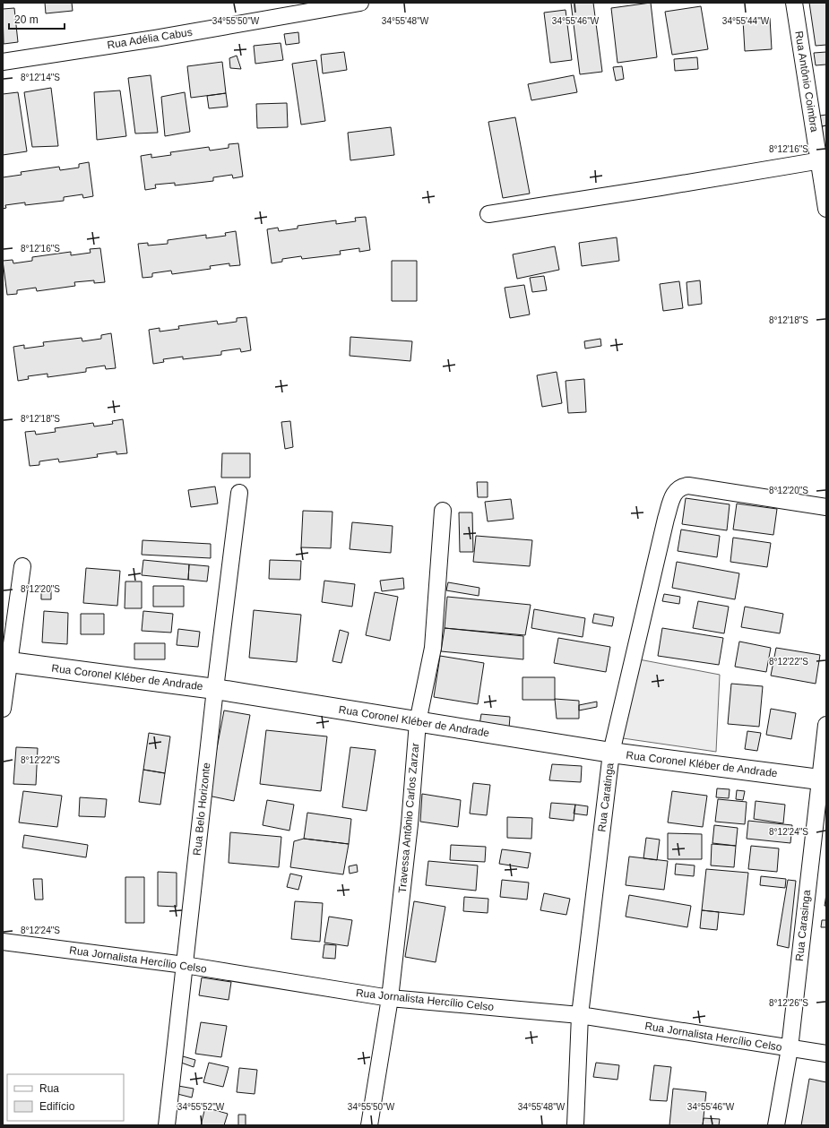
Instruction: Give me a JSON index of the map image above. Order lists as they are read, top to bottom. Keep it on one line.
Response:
{"streets":{"main road":["Rua Coronel Kléber de Andrade"],"street":["Rua Adélia Cabus","Rua Antônio Coimbra","Rua Caratinga","Rua Belo Horizonte","Travessa Antônio Carlos Zarzar","Rua Carasinga","Rua Jornalista Hercílio Celso"]},"crossings":[["Rua Coronel Kléber de Andrade","Rua Caratinga"],["Rua Coronel Kléber de Andrade","Rua Belo Horizonte"],["Rua Coronel Kléber de Andrade","Travessa Antônio Carlos Zarzar"],["Rua Coronel Kléber de Andrade","Rua Carasinga"],["Rua Caratinga","Rua Jornalista Hercílio Celso"],["Rua Belo Horizonte","Rua Jornalista Hercílio Celso"],["Travessa Antônio Carlos Zarzar","Rua Jornalista Hercílio Celso"],["Rua Carasinga","Rua Jornalista Hercílio Celso"]],"legend":["Rua","Edifício"],"scale_bar":"20 m","coordinates":["34°55'50\"W","34°55'48\"W","34°55'46\"W","34°55'44\"W","8°12'14\"S","8°12'16\"S","8°12'18\"S","8°12'20\"S","8°12'22\"S","8°12'24\"S","8°12'26\"S","34°55'52\"W"]}
